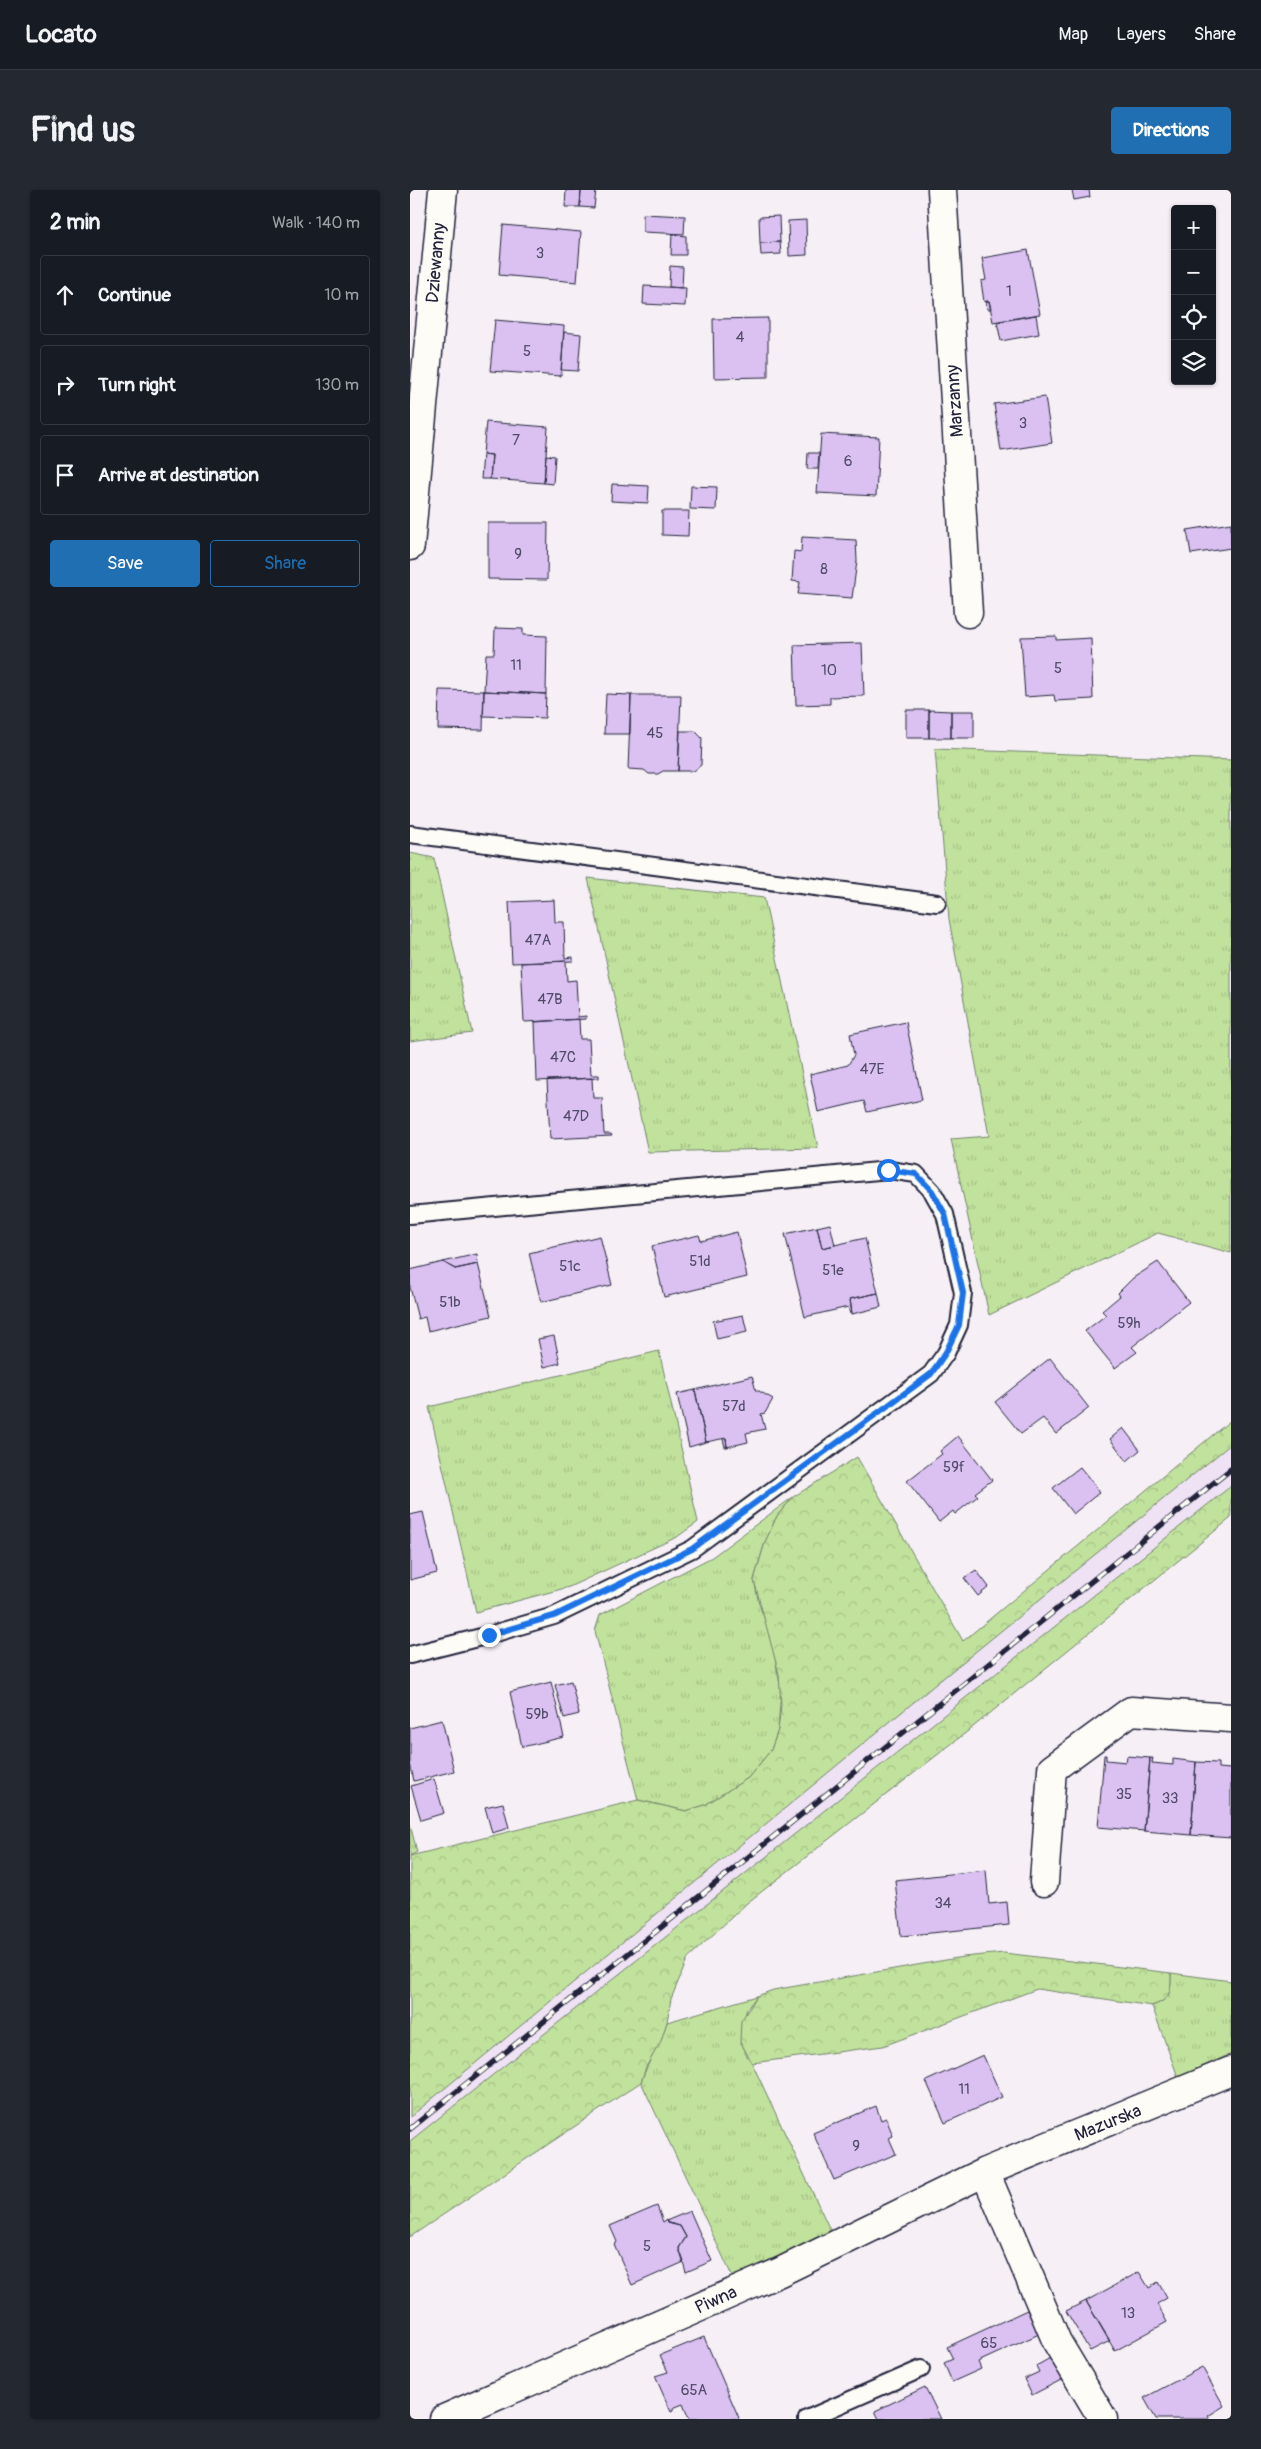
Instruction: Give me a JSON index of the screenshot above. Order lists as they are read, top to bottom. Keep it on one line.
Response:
{"streets":{"street":["Dziewanny","Marzanny","Mazurska","Piwna"]},"crossings":[["Mazurska","Piwna"]],"house_numbers":["3","1","4","5","3","7","6","9","8","11","5","10","45","47A","47B","47C","47E","47D","51d","51c","51e","51b","59h","57d","59f","59b","35","33","34","11","9","5","13","65","65A"],"page":{"header":"Locato","nav":["Map","Layers","Share"],"buttons":["Directions",["Save","Share"]],"title":"Find us","heading":["2 min","Walk · 140 m"],"map_buttons":["+","−"],"list":[["Continue","10 m"],["Turn right","130 m"],"Arrive at destination"]}}
